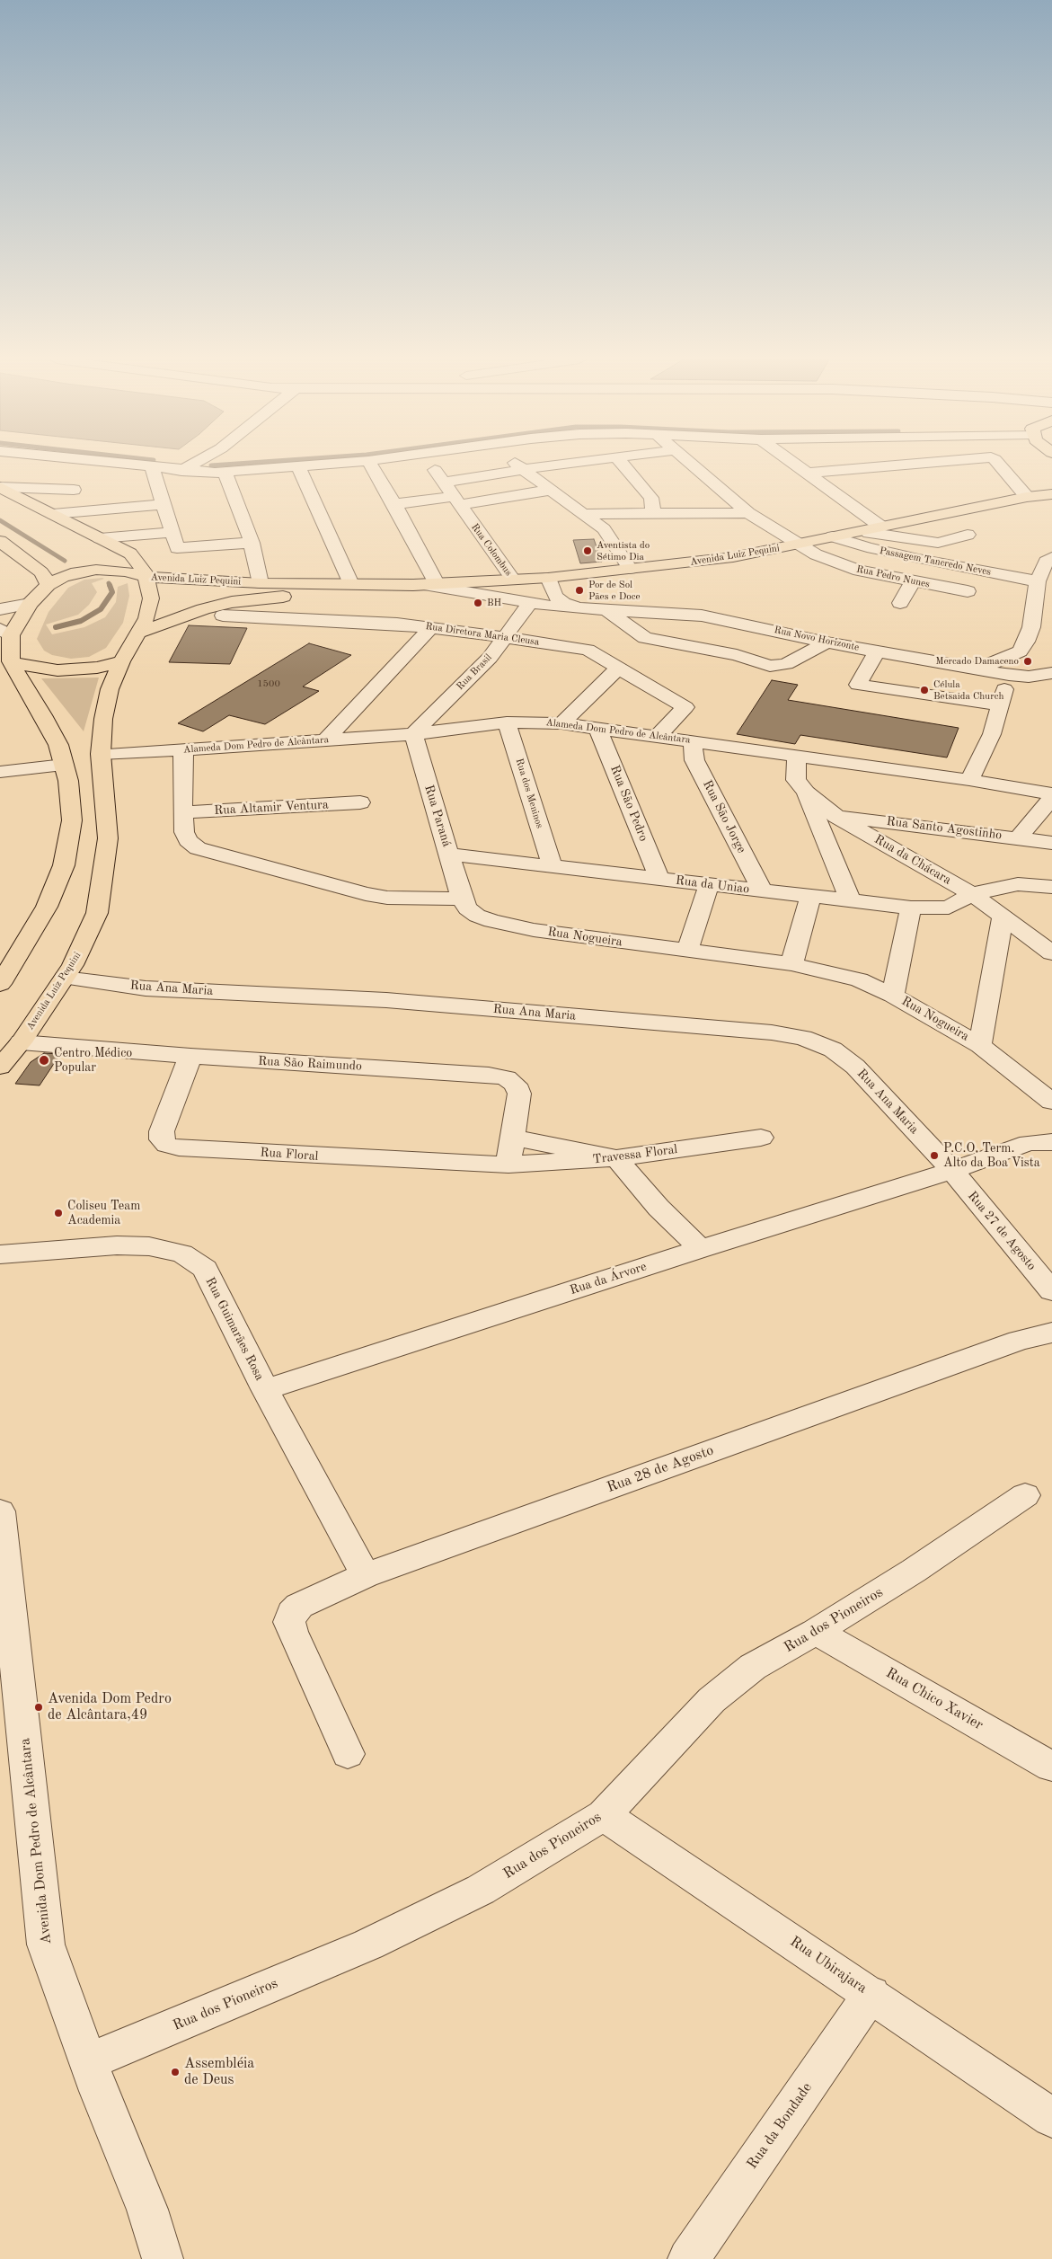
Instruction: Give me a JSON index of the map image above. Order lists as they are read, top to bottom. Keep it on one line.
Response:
{"streets":{"main road":["Avenida Luiz Pequini"],"street":["Rua Colombus","Passagem Tancredo Neves","Rua Pedro Nunes","Rua Diretora Maria Cleusa","Rua Novo Horizonte","Rua Brasil","Alameda Dom Pedro de Alcântara","Rua dos Meninos","Rua São Pedro","Rua Altamir Ventura","Rua Paraná","Rua São Jorge","Rua Santo Agostinho","Rua da Chácara","Rua da Uniao","Rua Nogueira","Rua Ana Maria","Rua São Raimundo","Rua Floral","Travessa Floral","Rua 27 de Agosto","Rua da Árvore","Rua Guimarães Rosa","Rua 28 de Agosto","Rua dos Pioneiros","Rua Chico Xavier","Avenida Dom Pedro de Alcântara","Rua Ubirajara","Rua da Bondade"]},"crossings":[["Rua Colombus","Avenida Luiz Pequini"],["Avenida Luiz Pequini","Passagem Tancredo Neves"],["Avenida Luiz Pequini","Rua Pedro Nunes"],["Avenida Luiz Pequini","Rua Novo Horizonte"],["Avenida Luiz Pequini","Alameda Dom Pedro de Alcântara"],["Avenida Luiz Pequini","Rua Ana Maria"],["Avenida Luiz Pequini","Rua São Raimundo"],["Rua Diretora Maria Cleusa","Rua Brasil"],["Rua Diretora Maria Cleusa","Alameda Dom Pedro de Alcântara"],["Rua Novo Horizonte","Rua Brasil"],["Rua Brasil","Alameda Dom Pedro de Alcântara"],["Rua Brasil","Rua Paraná"],["Alameda Dom Pedro de Alcântara","Rua dos Meninos"],["Alameda Dom Pedro de Alcântara","Rua São Pedro"],["Alameda Dom Pedro de Alcântara","Rua Paraná"],["Alameda Dom Pedro de Alcântara","Rua São Jorge"],["Alameda Dom Pedro de Alcântara","Rua da Chácara"],["Rua dos Meninos","Rua da Uniao"],["Rua São Pedro","Rua da Uniao"],["Rua Paraná","Rua da Uniao"],["Rua Paraná","Rua Nogueira"],["Rua São Jorge","Rua da Uniao"],["Rua Santo Agostinho","Rua da Chácara"],["Rua da Chácara","Rua da Uniao"],["Rua Ana Maria","Rua 27 de Agosto"],["Rua Ana Maria","Rua da Árvore"],["Rua São Raimundo","Rua Floral"],["Rua São Raimundo","Travessa Floral"],["Rua Floral","Travessa Floral"],["Rua 27 de Agosto","Rua da Árvore"],["Rua da Árvore","Rua Guimarães Rosa"],["Rua Guimarães Rosa","Rua 28 de Agosto"],["Rua dos Pioneiros","Rua Chico Xavier"],["Rua dos Pioneiros","Avenida Dom Pedro de Alcântara"],["Rua dos Pioneiros","Rua Ubirajara"],["Rua Ubirajara","Rua da Bondade"]],"places":["Aventista do Sétimo Dia","Por de Sol Pães e Doce","BH","Mercado Damaceno","Célula Betsaida Church","Centro Médico Popular","P.C.O. Term. Alto da Boa Vista","Coliseu Team Academia","Avenida Dom Pedro de Alcântara,49","Assembléia de Deus"],"house_numbers":["1500"]}
